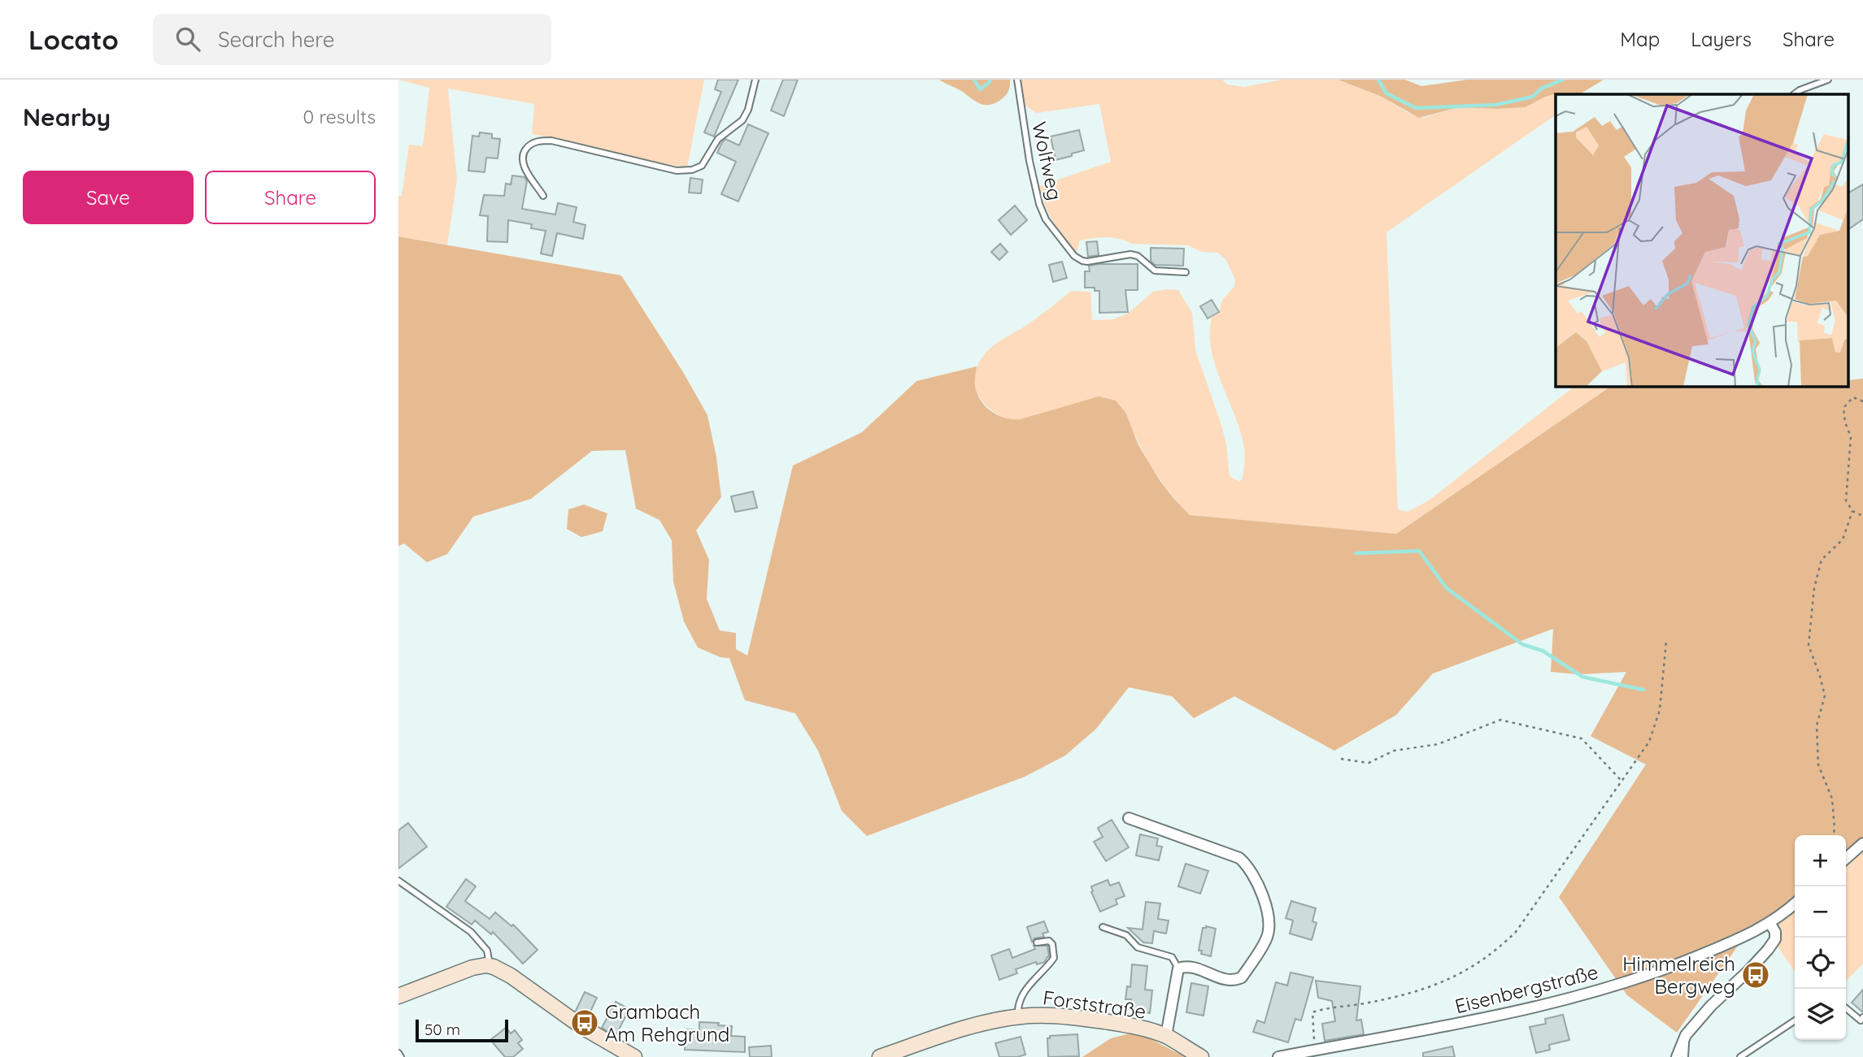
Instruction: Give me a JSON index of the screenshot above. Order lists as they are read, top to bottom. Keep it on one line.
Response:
{"streets":{"street":["Eisenbergstraße","Forststraße"],"lane":["Wolfweg"]},"places":{"bus stop":["Himmelreich Bergweg","Grambach Am Rehgrund"]},"scale_bar":"50 m","page":{"header":"Locato","search":"Search here","nav":["Map","Layers","Share"],"heading":["Nearby","0 results"],"buttons":["Save","Share"],"map_buttons":["+","−"],"scale":"50 m"}}
